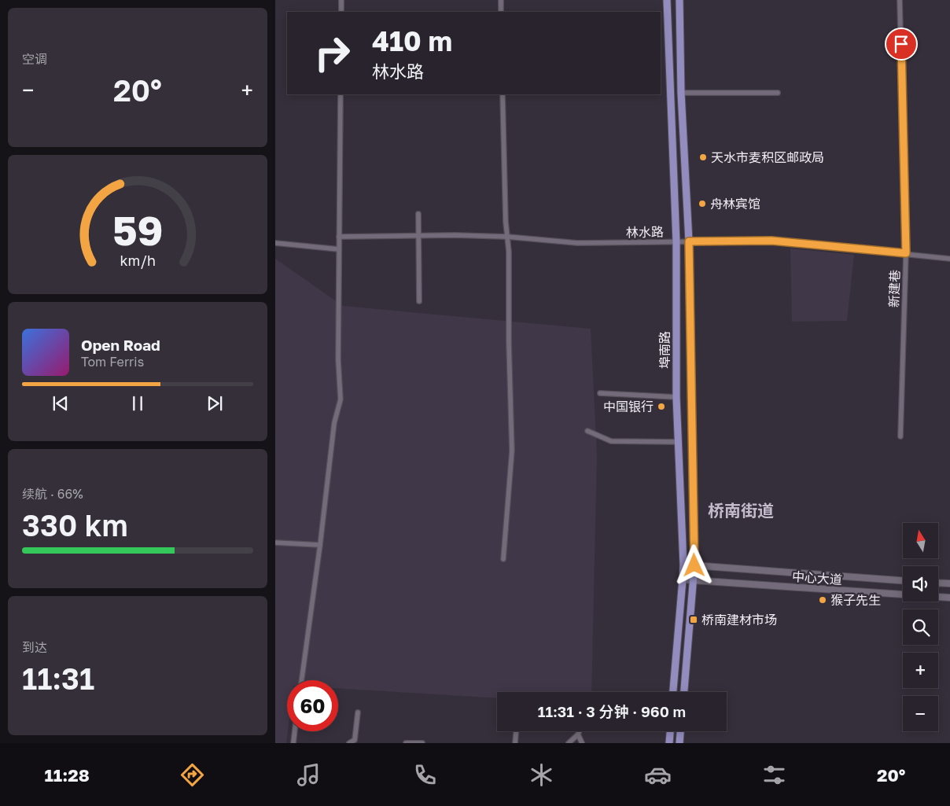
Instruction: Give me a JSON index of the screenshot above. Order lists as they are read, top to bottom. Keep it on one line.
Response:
{"streets":{"main road":["埠南路","中心大道"],"street":["林水路","新建巷"]},"crossings":[["林水路","新建巷"],["林水路","埠南路"],["埠南路","中心大道"]],"districts":["桥南街道"],"places":{"other":["天水市麦积区邮政局","舟林宾馆","中国银行","猴子先生"],"transit":["桥南建材市场"]},"north":"top","page":{"tile":["空调",["续航 · 66%","330 km"],["到达","11:31"]],"turn":["410 m","林水路"],"heat":["−","20°","+"],"song":["Open Road","Tom Ferris"],"map_buttons":["+","−"],"limit":"60","trip":"11:31 · 3 分钟 · 960 m","tabs":["11:28","20°"],"gauge":["59","km/h"]}}
